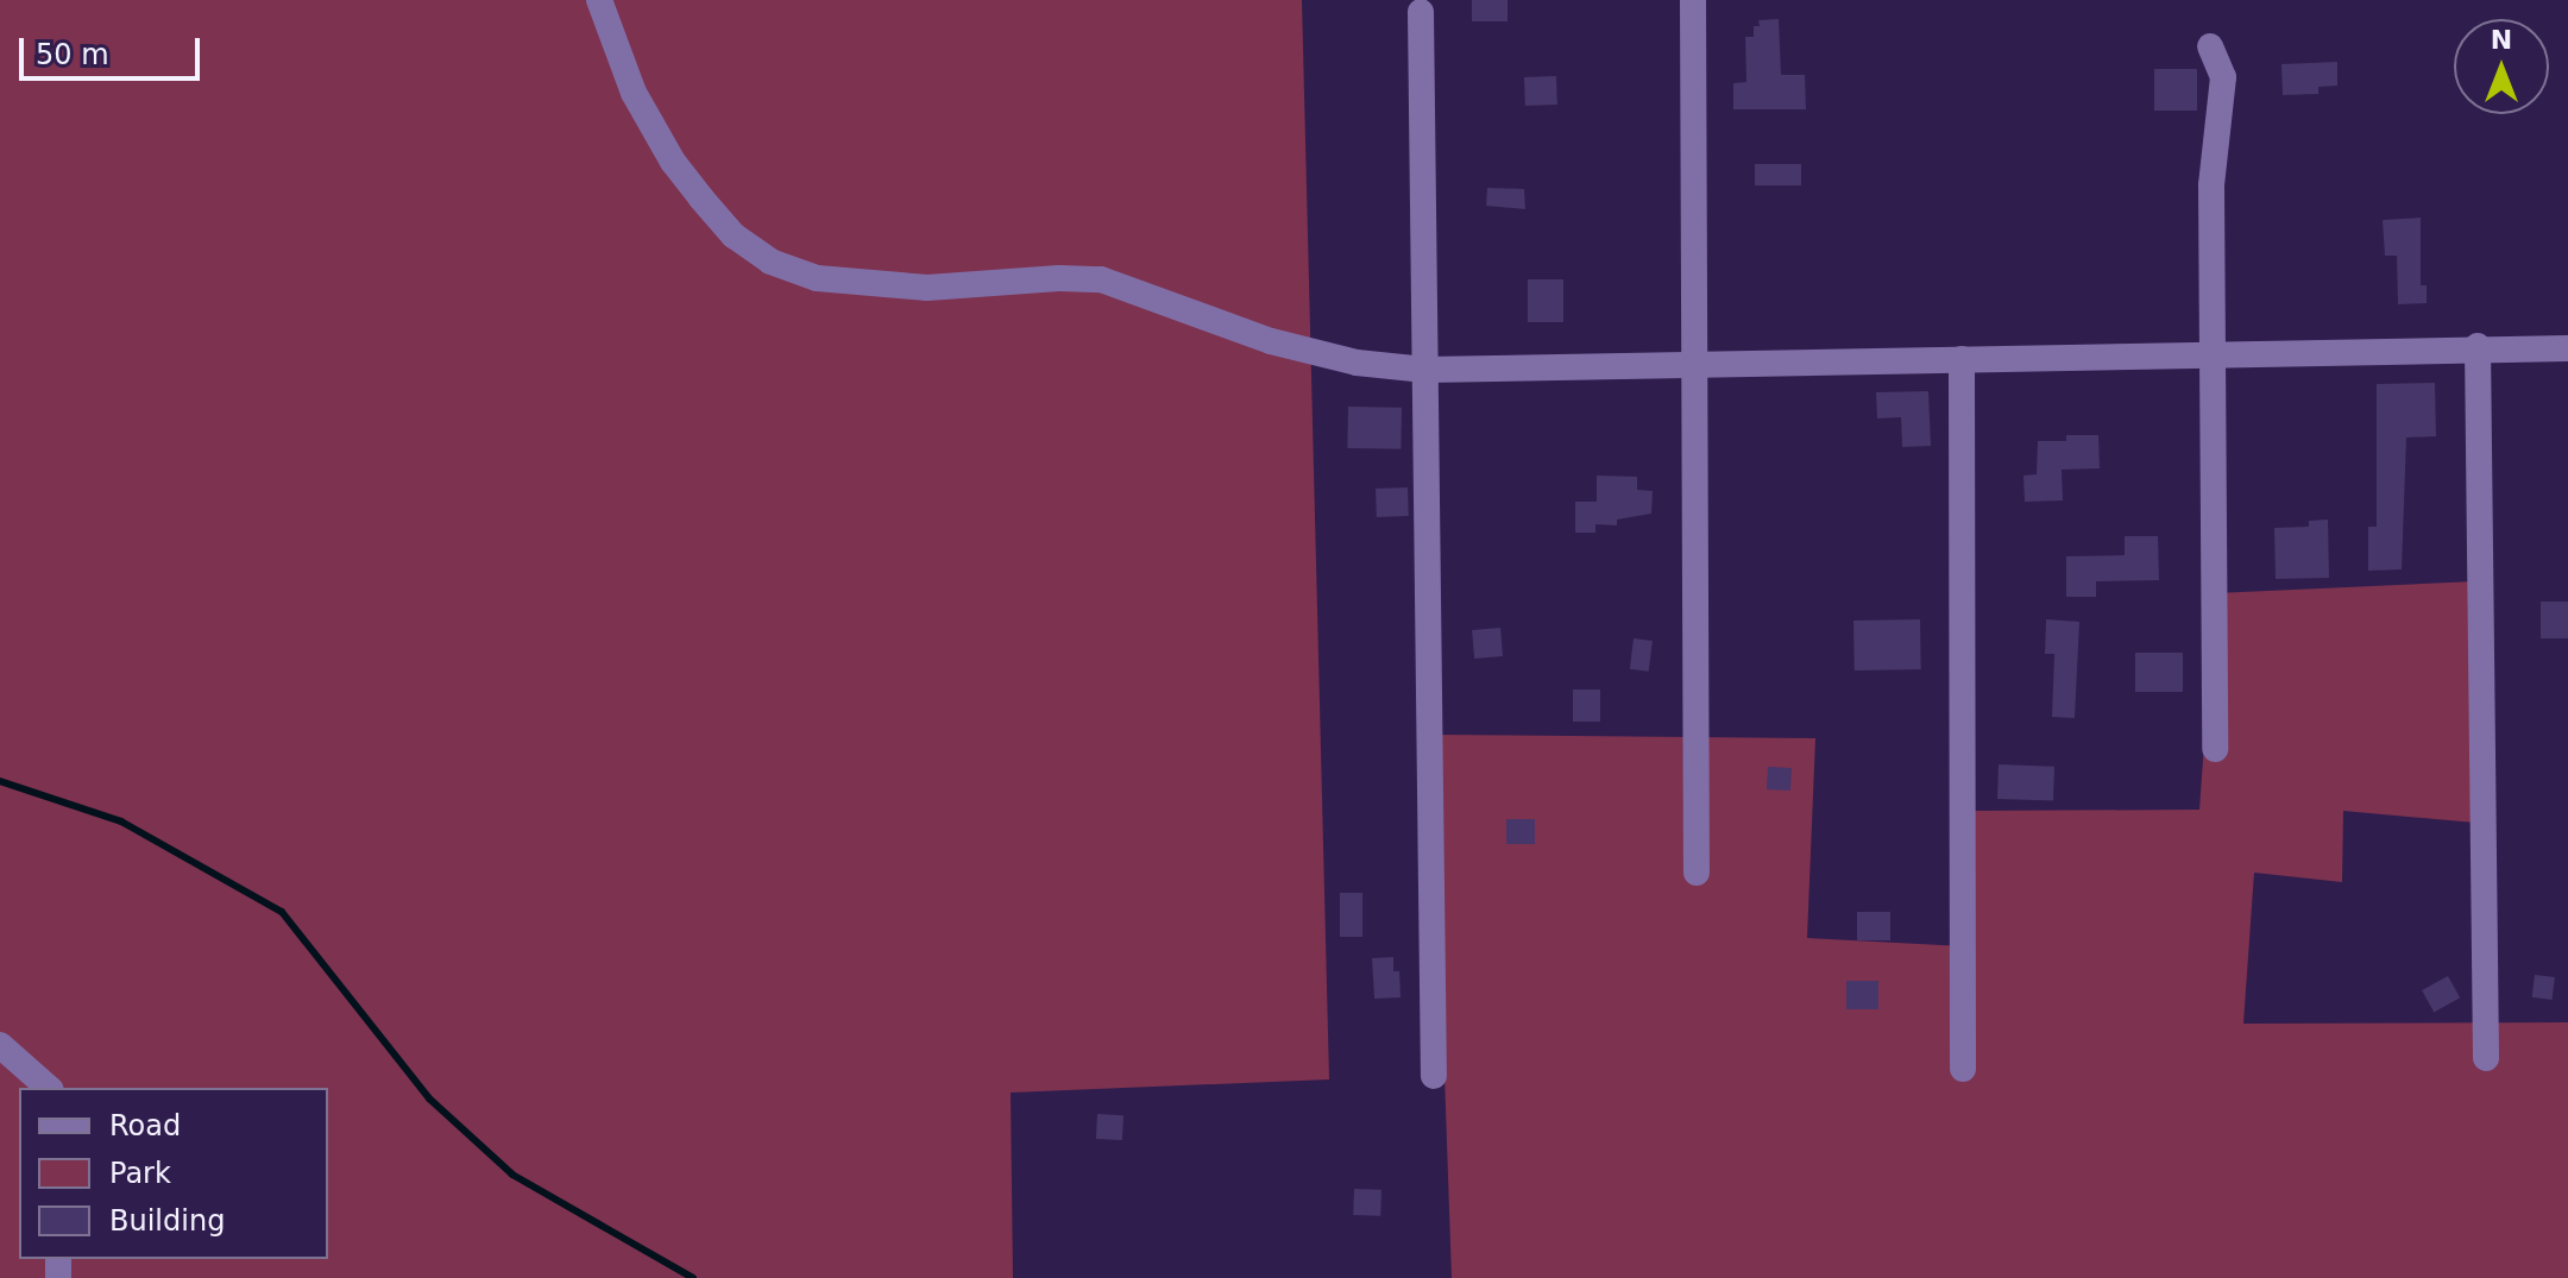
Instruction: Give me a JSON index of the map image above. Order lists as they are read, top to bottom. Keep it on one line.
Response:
{"legend":["Road","Park","Building"],"scale_bar":"50 m","north":"top"}
